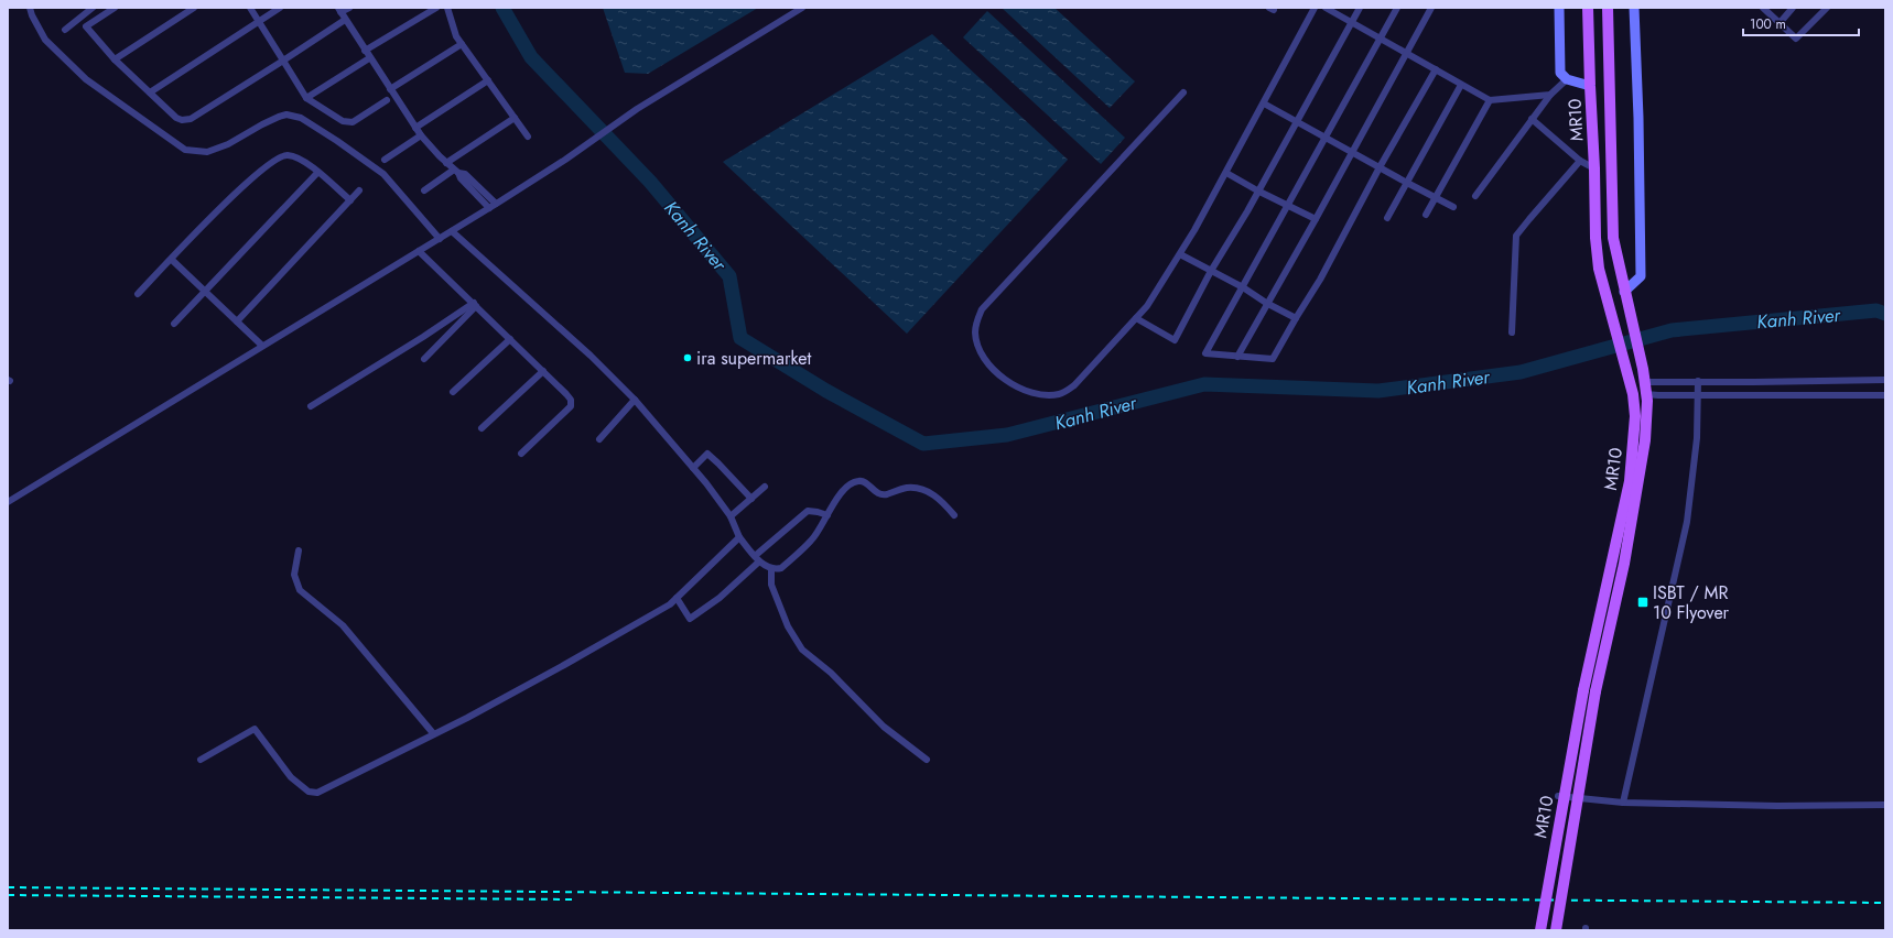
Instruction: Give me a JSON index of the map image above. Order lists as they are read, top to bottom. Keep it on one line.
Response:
{"streets":{"main road":["MR10"]},"water":["Kanh River"],"places":{"other":["ira supermarket"],"transit":["ISBT / MR 10 Flyover"]},"scale_bar":"100 m"}
